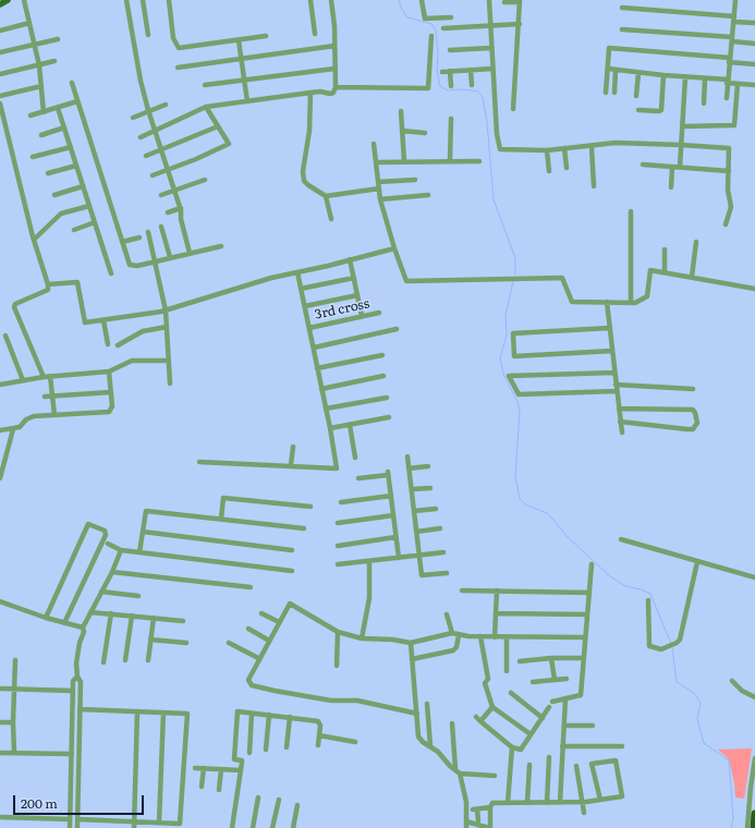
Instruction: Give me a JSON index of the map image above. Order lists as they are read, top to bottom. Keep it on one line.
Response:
{"streets":{"street":["3rd cross"]},"scale_bar":"200 m"}
